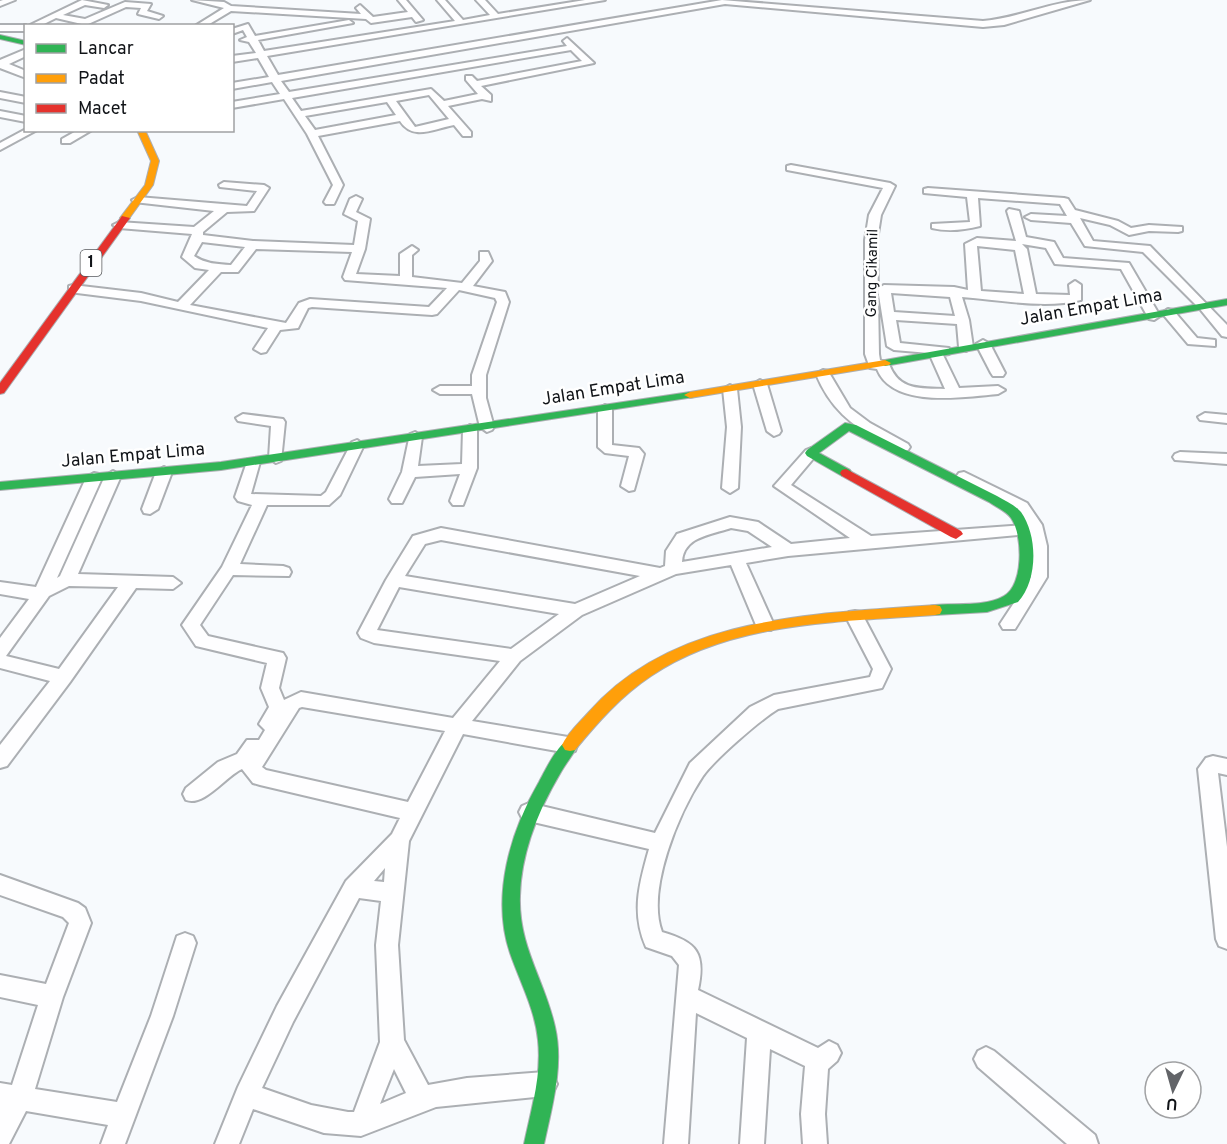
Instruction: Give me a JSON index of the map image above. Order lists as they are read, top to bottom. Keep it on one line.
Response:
{"streets":{"main road":["1","Jalan Empat Lima"],"street":["Gang Cikamil"]},"crossings":[["Gang Cikamil","Jalan Empat Lima"]],"legend":["Lancar","Padat","Macet"],"north":"bottom"}
